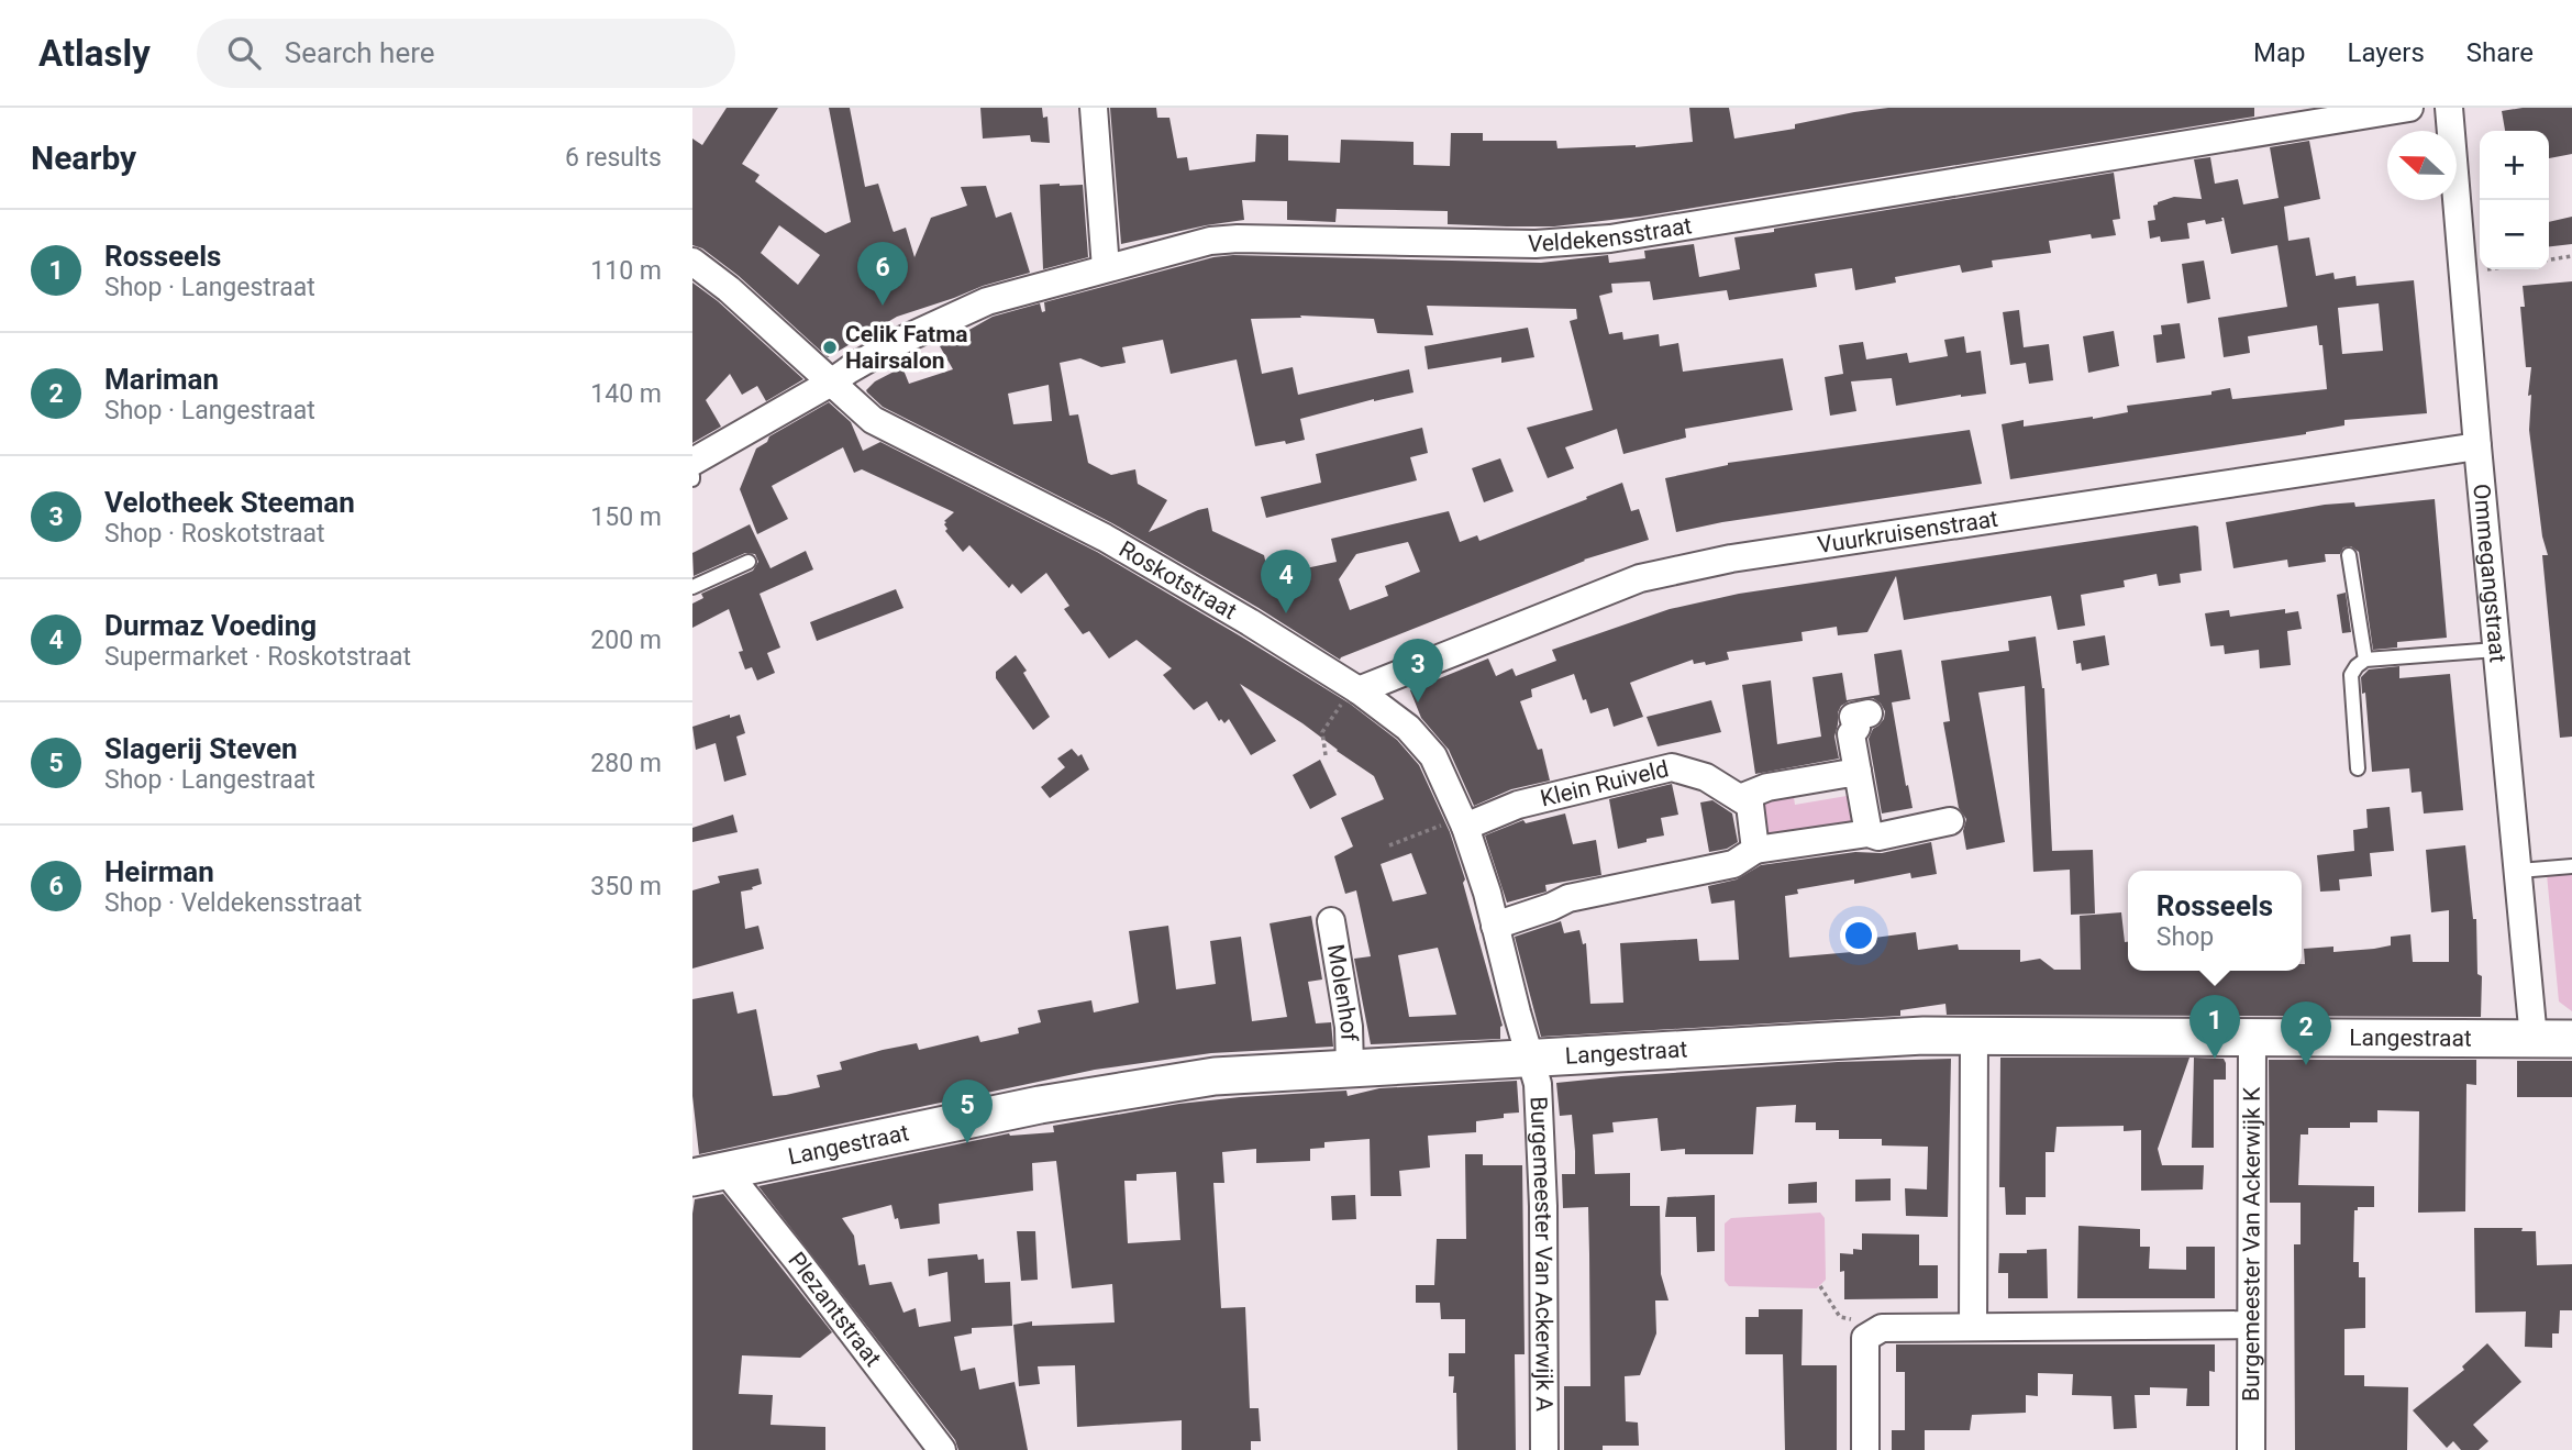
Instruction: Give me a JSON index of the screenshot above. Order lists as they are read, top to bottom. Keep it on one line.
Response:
{"streets":{"street":["Veldekensstraat","Vuurkruisenstraat","Ommegangstraat","Roskotstraat","Klein Ruiveld","Molenhof","Langestraat","Burgemeester Van Ackerwijk K","Burgemeester Van Ackerwijk A","Plezantstraat"]},"crossings":[["Veldekensstraat","Roskotstraat"],["Vuurkruisenstraat","Ommegangstraat"],["Vuurkruisenstraat","Roskotstraat"],["Ommegangstraat","Langestraat"],["Roskotstraat","Klein Ruiveld"],["Roskotstraat","Langestraat"],["Roskotstraat","Burgemeester Van Ackerwijk A"],["Molenhof","Langestraat"],["Langestraat","Burgemeester Van Ackerwijk K"],["Langestraat","Burgemeester Van Ackerwijk A"],["Langestraat","Plezantstraat"]],"places":["Celik Fatma Hairsalon"],"north":"left","page":{"header":"Atlasly","search":"Search here","nav":["Map","Layers","Share"],"heading":["Nearby","6 results"],"map_buttons":["+","−"],"list":[{"mark":"1","name":"Rosseels","note":"Shop · Langestraat","value":"110 m"},{"mark":"2","name":"Mariman","note":"Shop · Langestraat","value":"140 m"},{"mark":"3","name":"Velotheek Steeman","note":"Shop · Roskotstraat","value":"150 m"},{"mark":"4","name":"Durmaz Voeding","note":"Supermarket · Roskotstraat","value":"200 m"},{"mark":"5","name":"Slagerij Steven","note":"Shop · Langestraat","value":"280 m"},{"mark":"6","name":"Heirman","note":"Shop · Veldekensstraat","value":"350 m"}],"pins":["6","4","3","1","2","5"],"popup":["Rosseels","Shop"]}}
